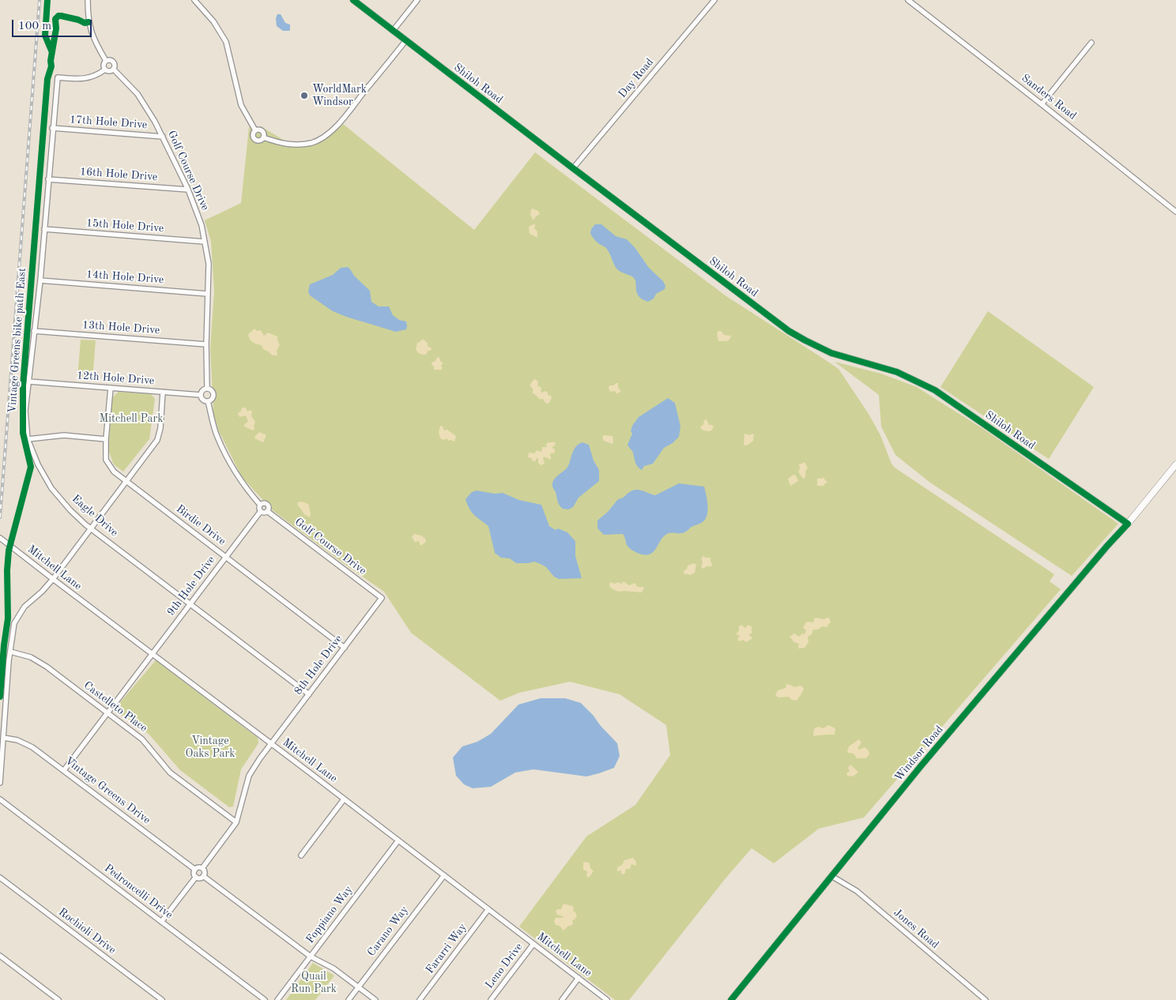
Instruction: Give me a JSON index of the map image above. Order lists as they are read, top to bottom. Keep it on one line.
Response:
{"streets":{"main road":["Shiloh Road","Windsor Road"],"street":["Day Road","Sanders Road","17th Hole Drive","Golf Course Drive","16th Hole Drive","15th Hole Drive","14th Hole Drive","13th Hole Drive","12th Hole Drive","Eagle Drive","Birdie Drive","Mitchell Lane","9th Hole Drive","8th Hole Drive","Castelleto Place","Vintage Greens Drive","Pedroncelli Drive","Foppiano Way","Jones Road","Rochioli Drive","Carano Way","Fararri Way","Leno Drive"],"cycle path":["Vintage Greens bike path East"]},"crossings":[["Day Road","Shiloh Road"],["Shiloh Road","Windsor Road"],["17th Hole Drive","Golf Course Drive"],["17th Hole Drive","Eagle Drive"],["Golf Course Drive","16th Hole Drive"],["Golf Course Drive","15th Hole Drive"],["Golf Course Drive","14th Hole Drive"],["Golf Course Drive","13th Hole Drive"],["Golf Course Drive","12th Hole Drive"],["Golf Course Drive","Eagle Drive"],["Golf Course Drive","9th Hole Drive"],["Golf Course Drive","8th Hole Drive"],["16th Hole Drive","Eagle Drive"],["15th Hole Drive","Eagle Drive"],["14th Hole Drive","Eagle Drive"],["13th Hole Drive","Eagle Drive"],["12th Hole Drive","Eagle Drive"],["12th Hole Drive","Birdie Drive"],["Eagle Drive","9th Hole Drive"],["Eagle Drive","8th Hole Drive"],["Birdie Drive","9th Hole Drive"],["Birdie Drive","8th Hole Drive"],["Mitchell Lane","9th Hole Drive"],["Mitchell Lane","8th Hole Drive"],["Mitchell Lane","Foppiano Way"],["Mitchell Lane","Carano Way"],["Mitchell Lane","Fararri Way"],["Mitchell Lane","Leno Drive"],["9th Hole Drive","Castelleto Place"],["9th Hole Drive","Vintage Greens Drive"],["8th Hole Drive","Castelleto Place"],["Windsor Road","Jones Road"]],"parks":["Mitchell Park","Vintage Oaks Park","Quail Run Park"],"places":["WorldMark Windsor"],"scale_bar":"100 m"}
